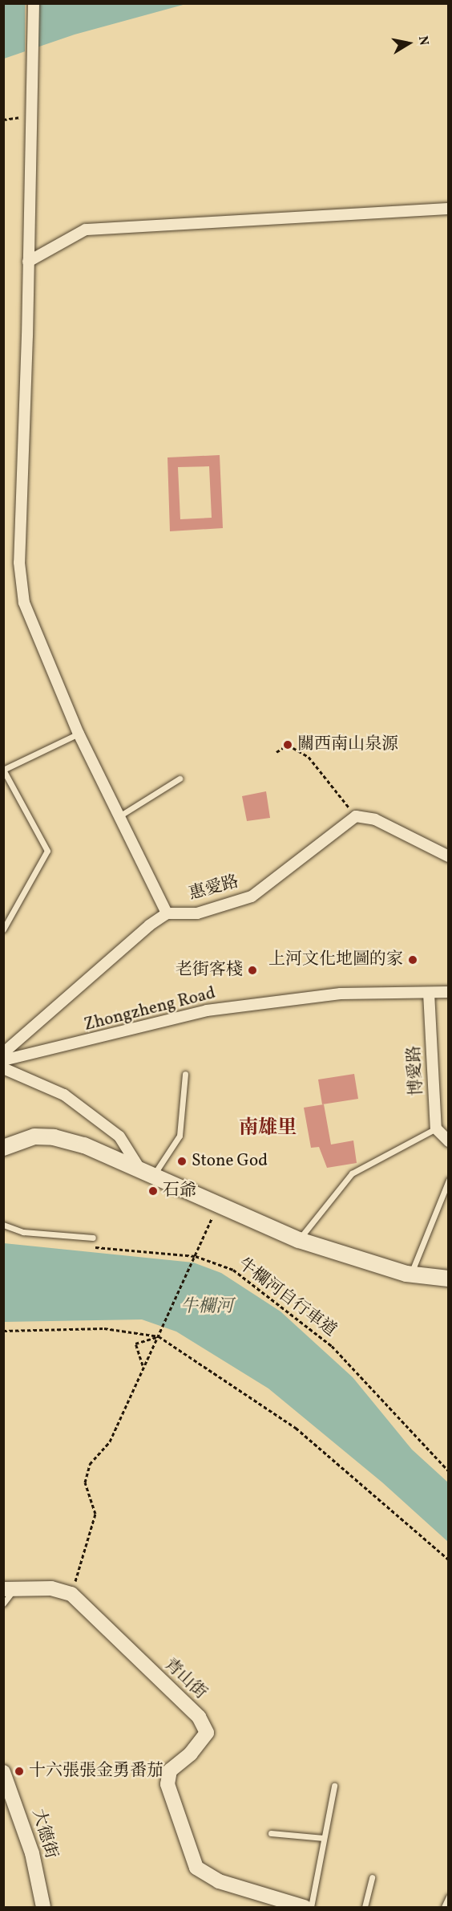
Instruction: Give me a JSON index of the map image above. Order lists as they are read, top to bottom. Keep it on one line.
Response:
{"streets":{"street":["惠愛路","Zhongzheng Road","博愛路","青山街","大德街"],"path":["牛欄河自行車道"]},"crossings":[["Zhongzheng Road","博愛路"]],"districts":["南雄里"],"water":["牛欄河"],"places":["關西南山泉源","上河文化地圖的家","老街客棧","Stone God","石爺","十六張張金勇番茄"],"north":"right"}
